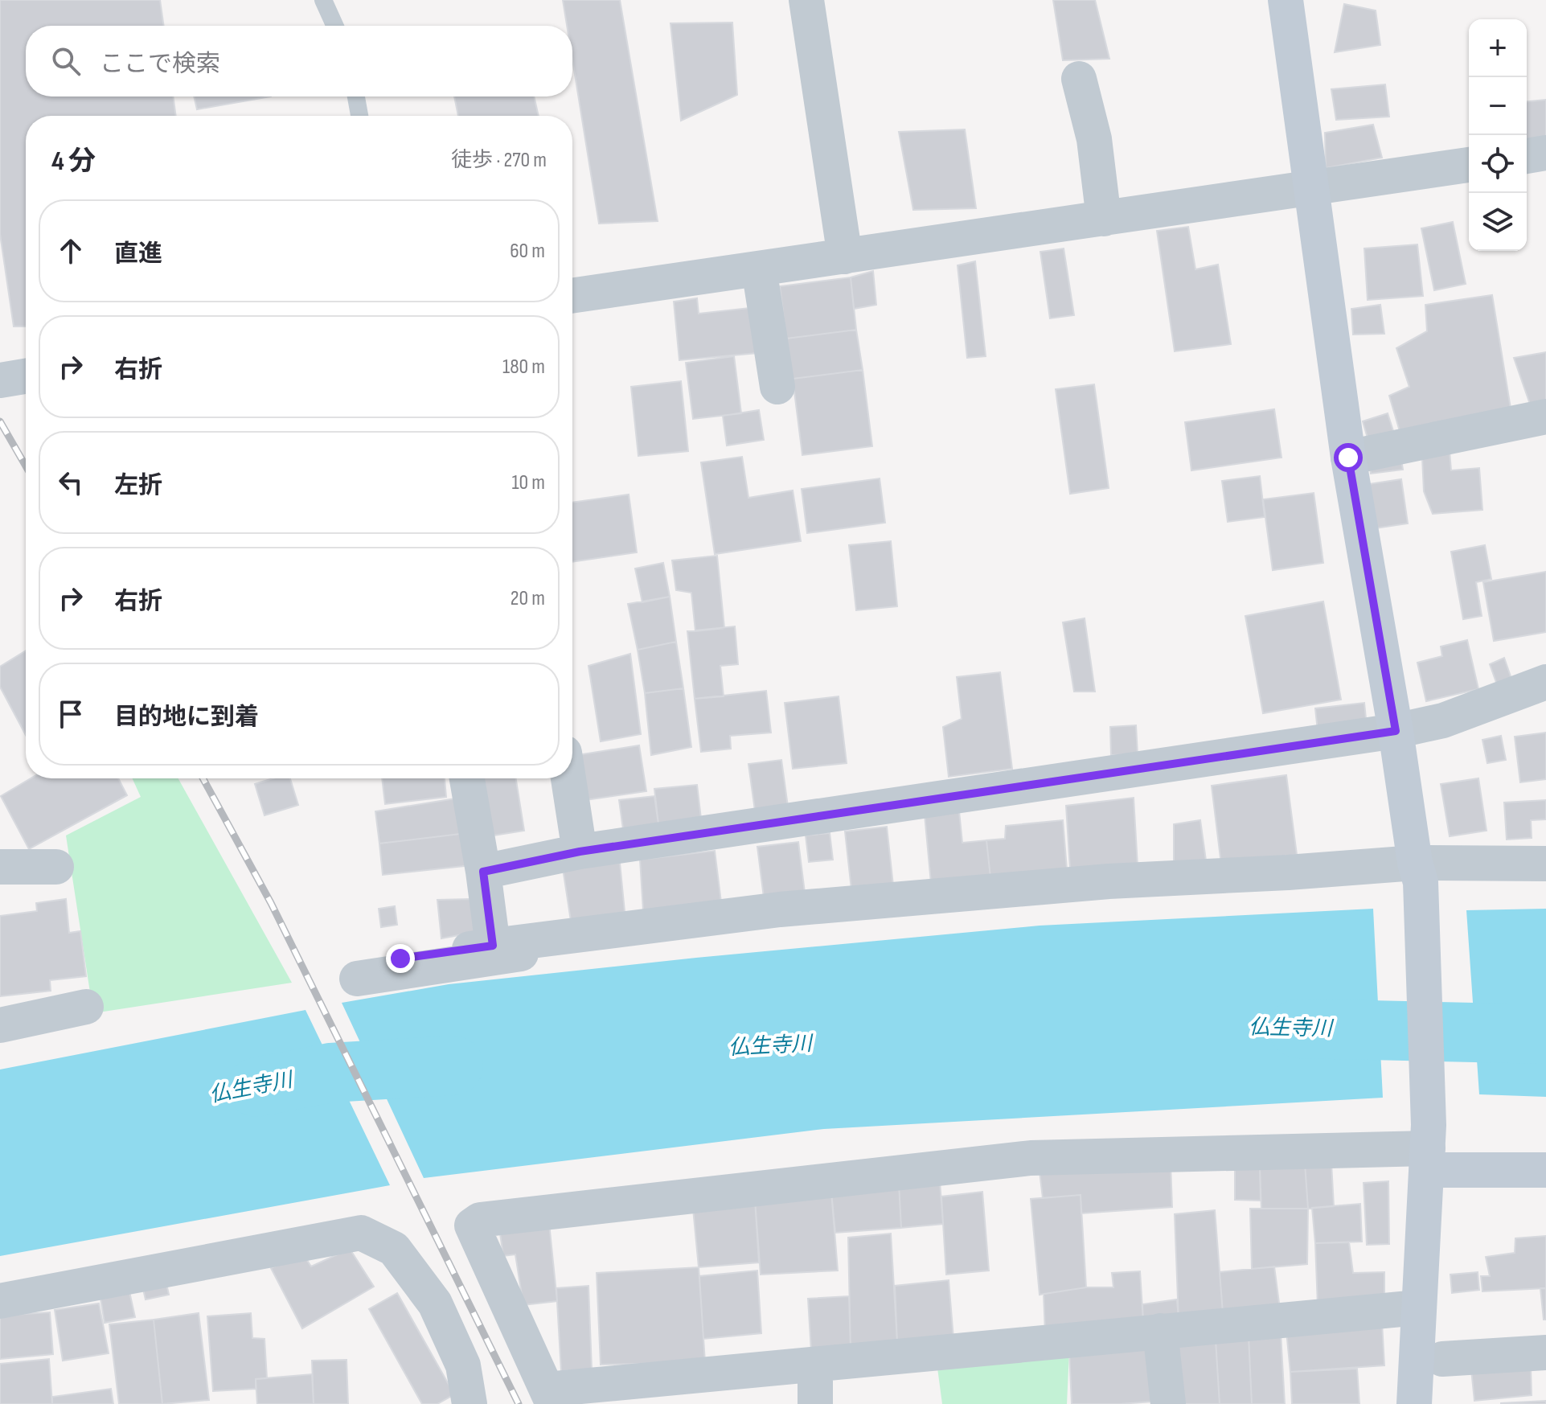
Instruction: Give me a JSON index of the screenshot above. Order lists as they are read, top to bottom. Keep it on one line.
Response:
{"water":["仏生寺川"],"page":{"map_buttons":["+","−"],"search":"ここで検索","heading":["4 分","徒歩 · 270 m"],"list":[["直進","60 m"],["右折","180 m"],["左折","10 m"],["右折","20 m"],"目的地に到着"]}}
